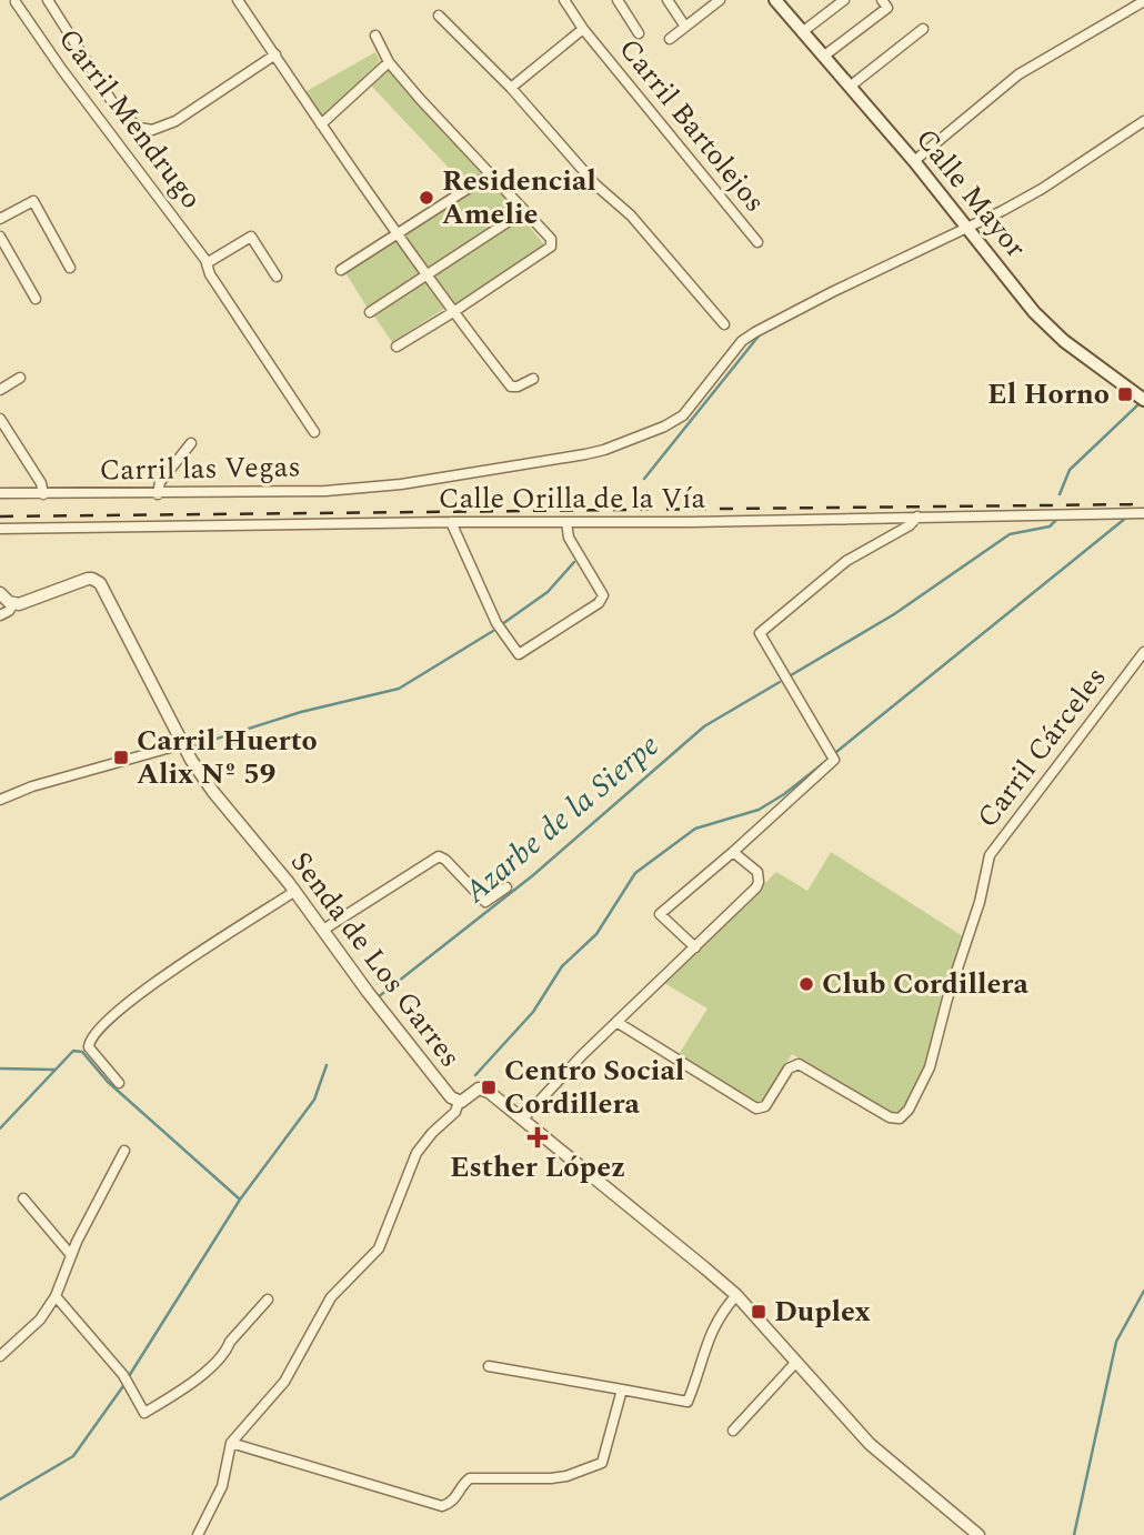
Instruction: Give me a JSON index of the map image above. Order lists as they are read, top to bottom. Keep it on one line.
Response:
{"streets":{"main road":["Calle Mayor"],"street":["Carril Mendrugo","Carril Bartolejos","Carril las Vegas","Calle Orilla de la Vía","Carril Cárceles","Senda de Los Garres"]},"crossings":[["Calle Mayor","Carril las Vegas"]],"water":["Azarbe de la Sierpe"],"places":{"other":["Residencial Amelie","Club Cordillera"],"transit":["El Horno","Carril Huerto Alix Nº 59","Centro Social Cordillera","Duplex"],"health":["Esther López"]}}
